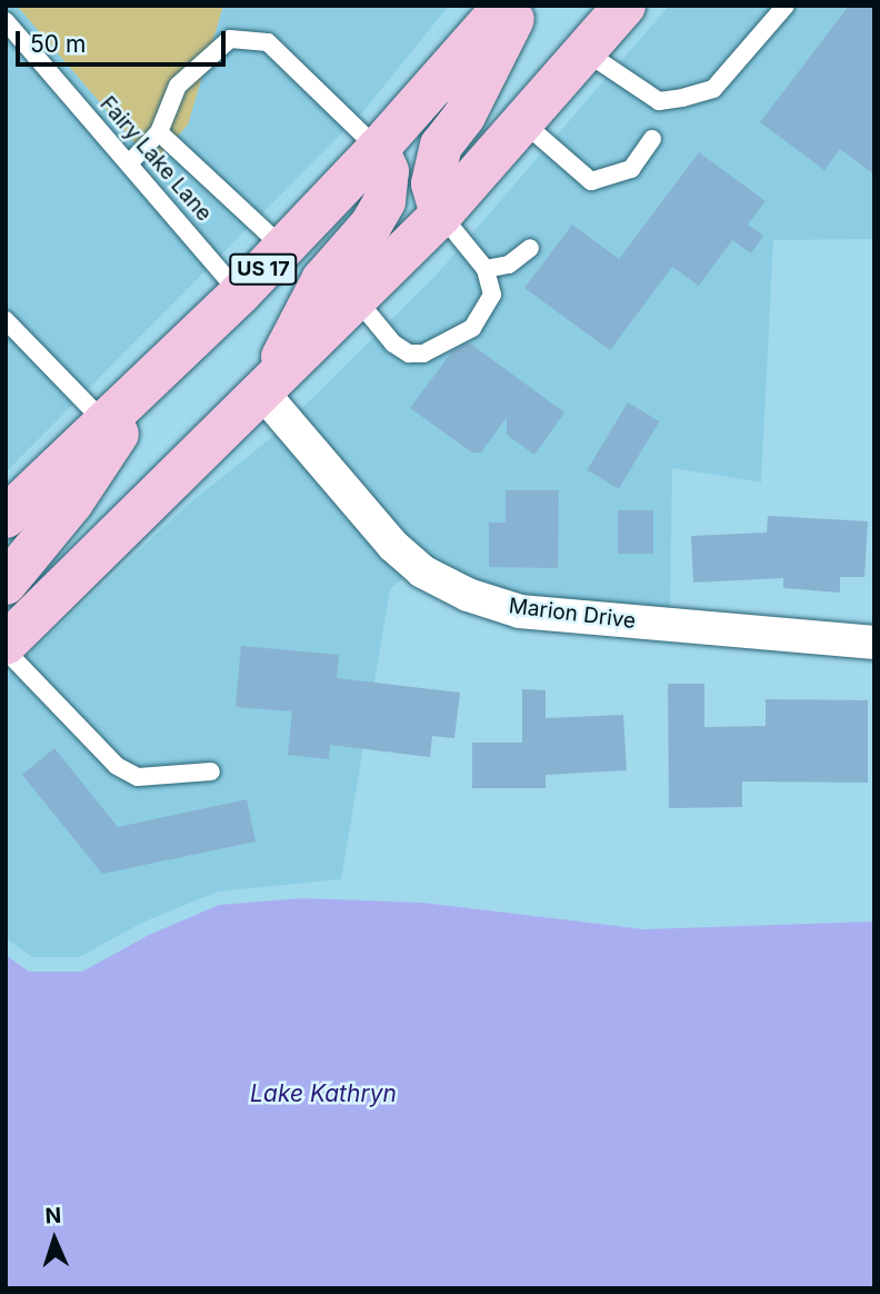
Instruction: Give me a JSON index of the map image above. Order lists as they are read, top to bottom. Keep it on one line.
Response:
{"streets":{"main road":["US 17"],"street":["Marion Drive"],"lane":["Fairy Lake Lane"]},"crossings":[["Fairy Lake Lane","US 17"]],"water":["Lake Kathryn"],"scale_bar":"50 m","north":"top"}
